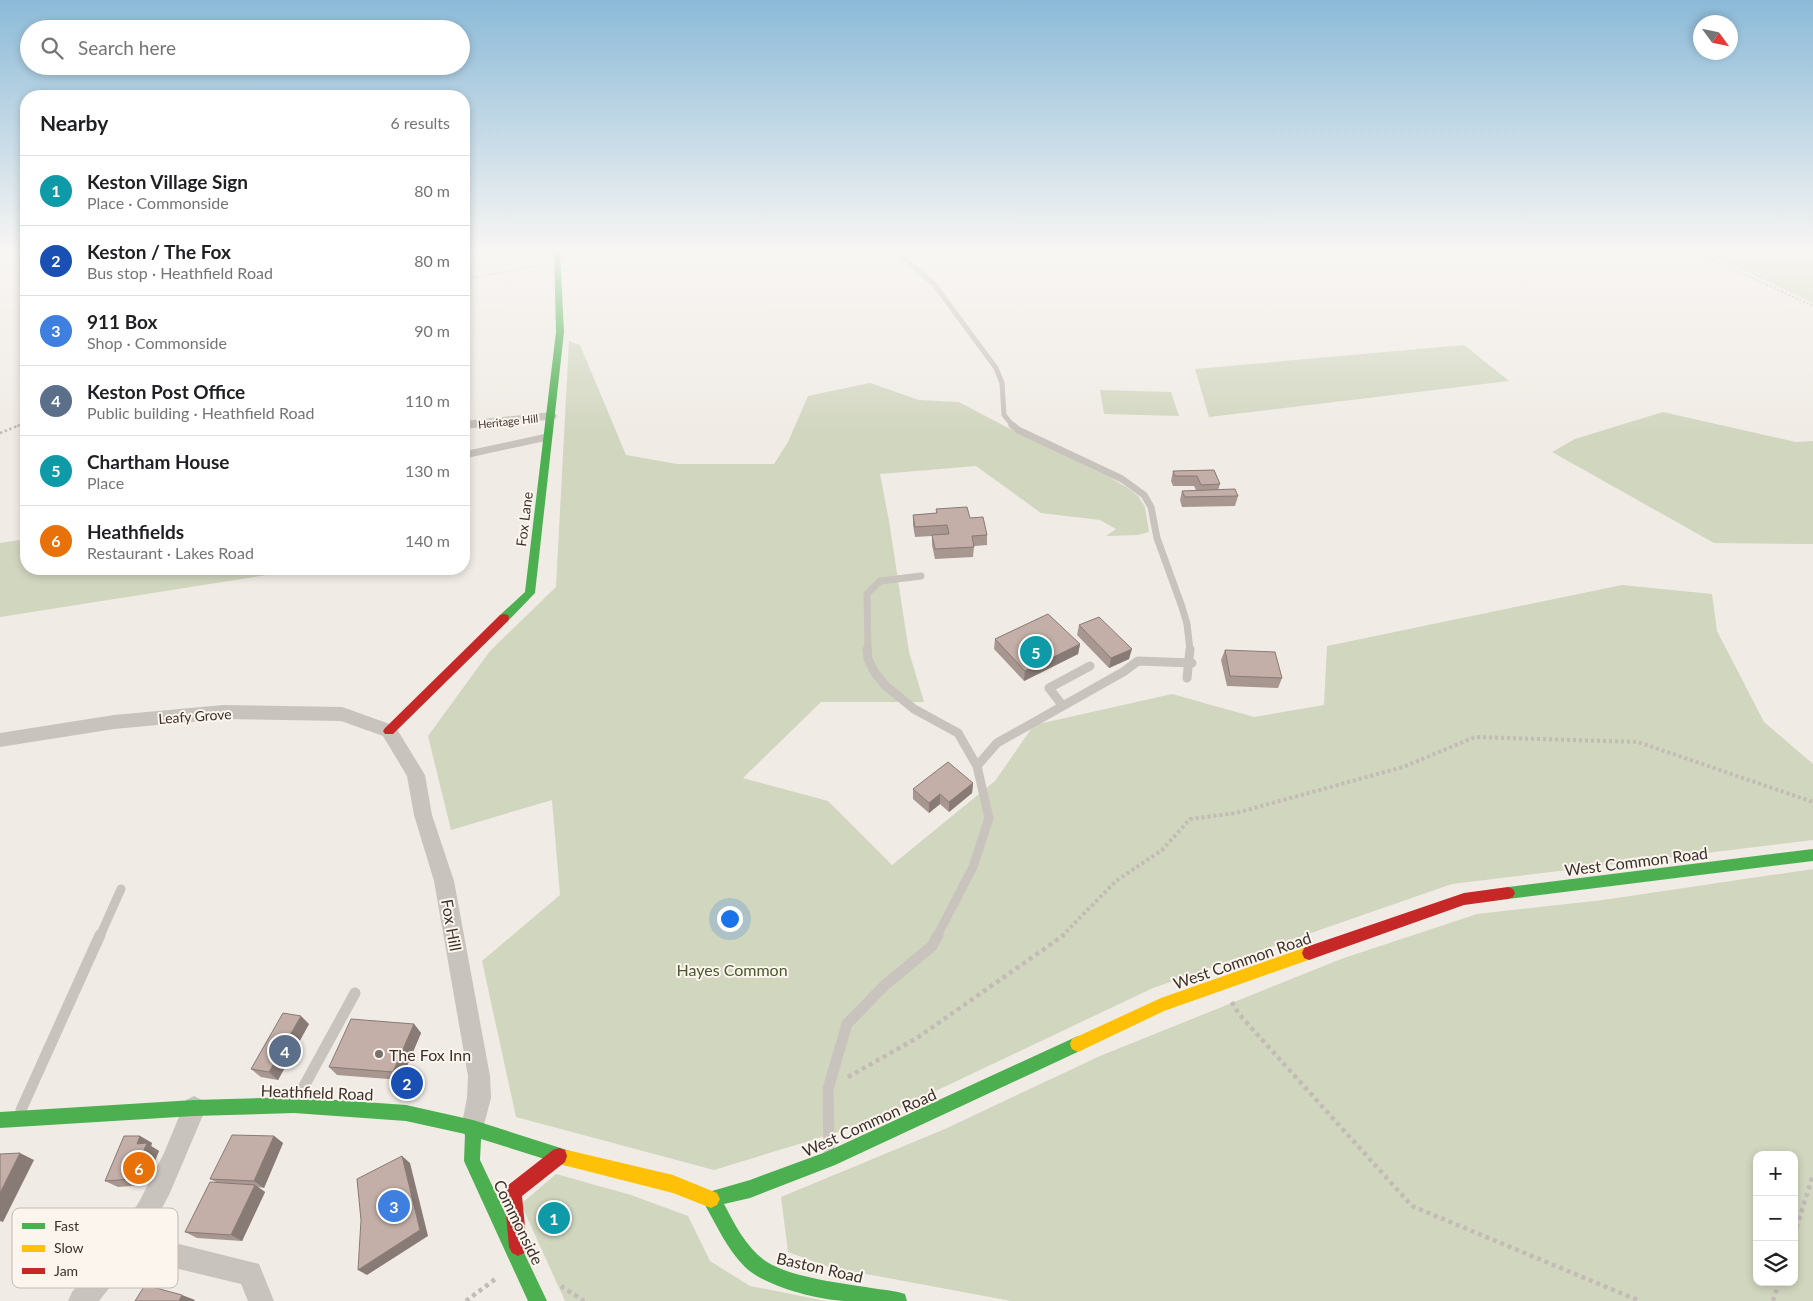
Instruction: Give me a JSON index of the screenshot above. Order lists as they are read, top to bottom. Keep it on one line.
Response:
{"streets":{"street":["Heritage Hill","Fox Lane","Leafy Grove","West Common Road","Fox Hill","Heathfield Road","Commonside","Baston Road"]},"crossings":[["Heritage Hill","Fox Lane"],["Fox Lane","Leafy Grove"],["Fox Lane","Fox Hill"],["Leafy Grove","Fox Hill"],["West Common Road","Heathfield Road"],["West Common Road","Baston Road"],["Fox Hill","Heathfield Road"],["Fox Hill","Commonside"],["Heathfield Road","Commonside"],["Heathfield Road","Baston Road"]],"parks":["Hayes Common"],"places":["The Fox Inn"],"legend":["Fast","Slow","Jam"],"north":"bottom right","page":{"search":"Search here","heading":["Nearby","6 results"],"list":[{"mark":"1","name":"Keston Village Sign","note":"Place · Commonside","value":"80 m"},{"mark":"2","name":"Keston / The Fox","note":"Bus stop · Heathfield Road","value":"80 m"},{"mark":"3","name":"911 Box","note":"Shop · Commonside","value":"90 m"},{"mark":"4","name":"Keston Post Office","note":"Public building · Heathfield Road","value":"110 m"},{"mark":"5","name":"Chartham House","note":"Place","value":"130 m"},{"mark":"6","name":"Heathfields","note":"Restaurant · Lakes Road","value":"140 m"}],"pins":["5","4","2","6","3","1"],"map_buttons":["+","−"]}}
